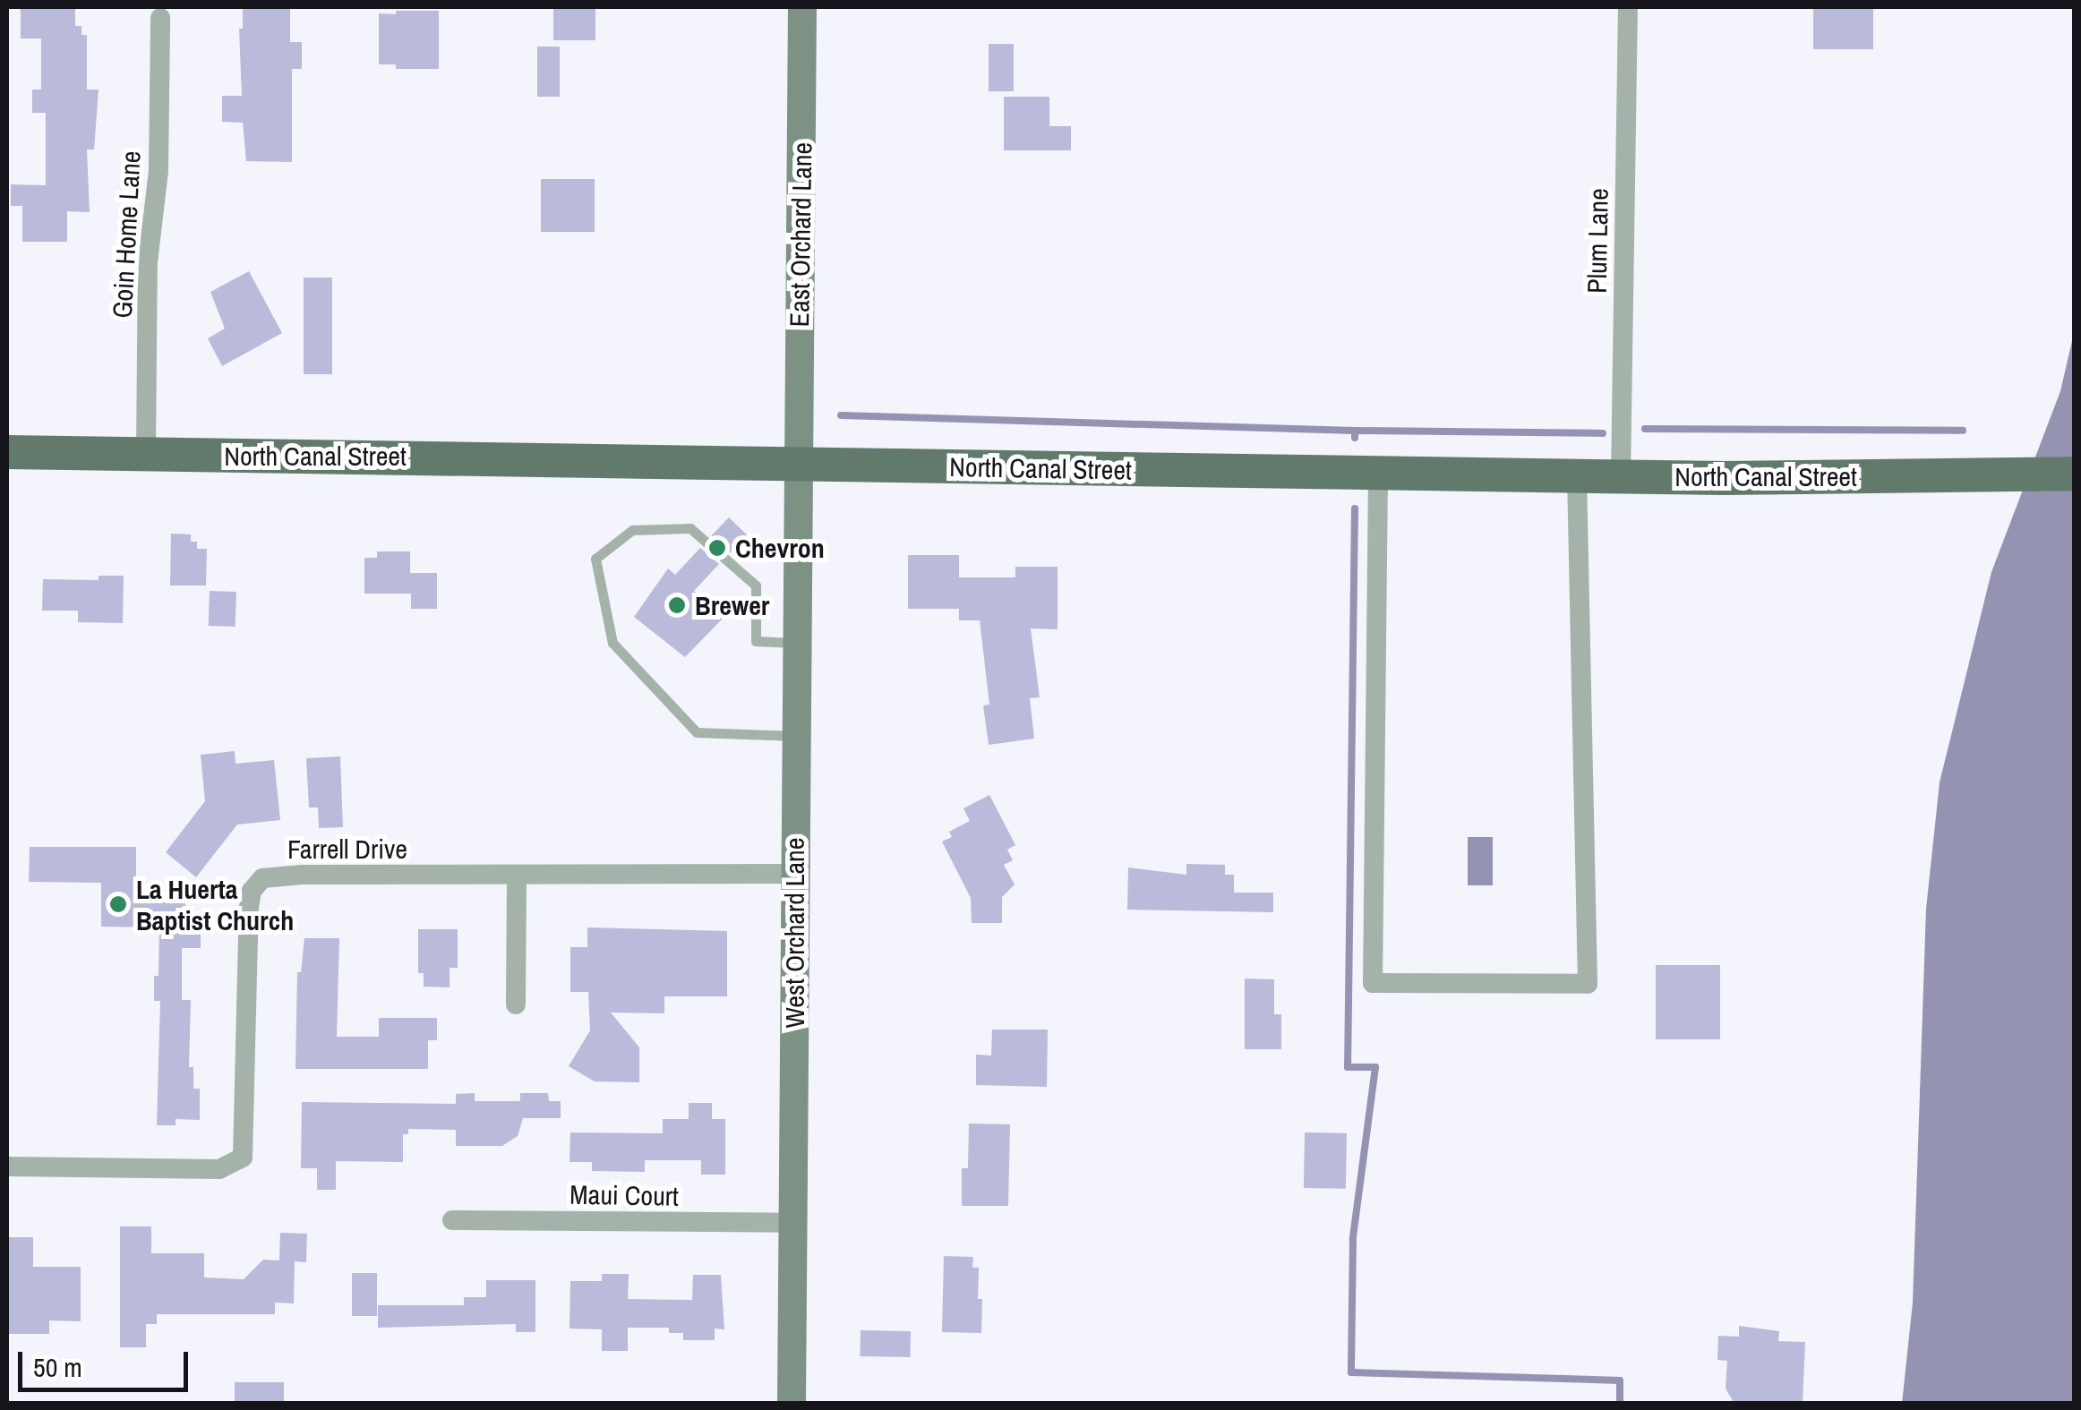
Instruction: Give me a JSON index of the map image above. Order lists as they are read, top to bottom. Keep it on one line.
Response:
{"streets":{"main road":["North Canal Street"],"street":["Goin Home Lane","East Orchard Lane","Plum Lane","Farrell Drive","West Orchard Lane","Maui Court"]},"crossings":[["Goin Home Lane","North Canal Street"],["East Orchard Lane","North Canal Street"],["East Orchard Lane","West Orchard Lane"],["Plum Lane","North Canal Street"],["North Canal Street","West Orchard Lane"],["Farrell Drive","West Orchard Lane"],["West Orchard Lane","Maui Court"]],"places":["Chevron","Brewer","La Huerta Baptist Church"],"scale_bar":"50 m"}
